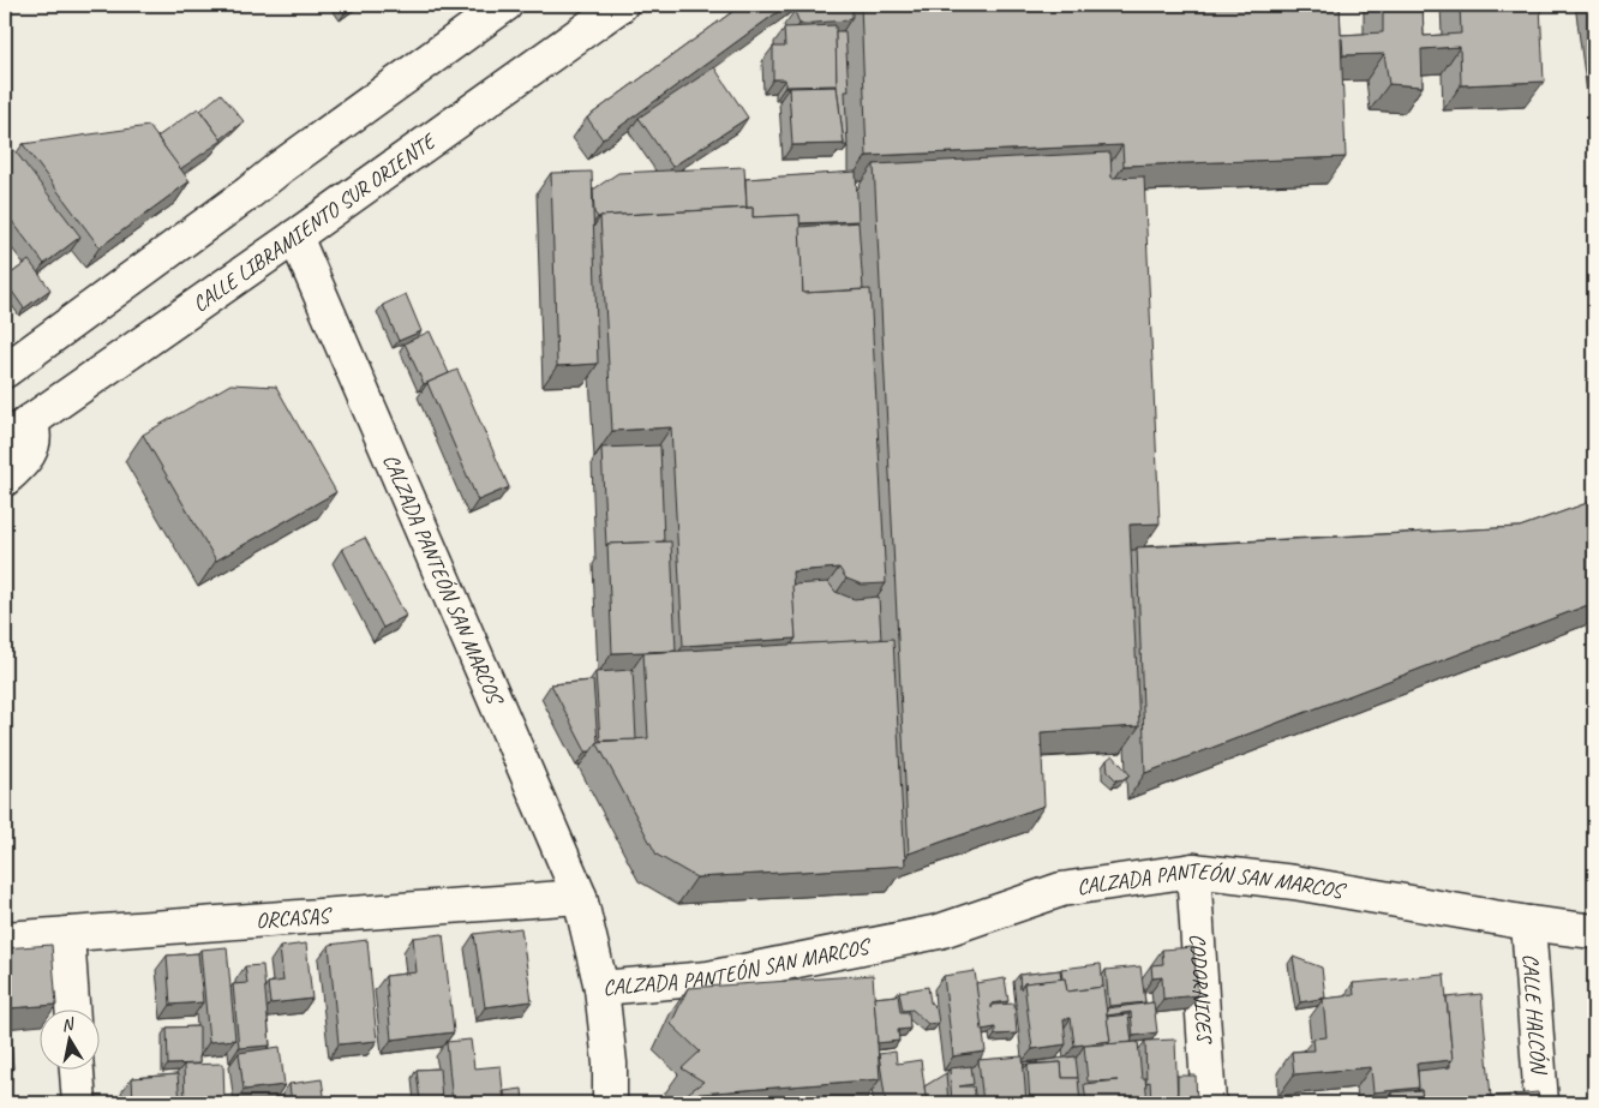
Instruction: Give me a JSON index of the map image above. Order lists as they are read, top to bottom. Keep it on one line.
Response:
{"streets":{"street":["CALLE LIBRAMIENTO SUR ORIENTE","CALZADA PANTEÓN SAN MARCOS","ORCASAS","CODORNICES","CALLE HALCÓN"]},"crossings":[["CALLE LIBRAMIENTO SUR ORIENTE","CALZADA PANTEÓN SAN MARCOS"],["CALZADA PANTEÓN SAN MARCOS","ORCASAS"],["CALZADA PANTEÓN SAN MARCOS","CODORNICES"],["CALZADA PANTEÓN SAN MARCOS","CALLE HALCÓN"]],"north":"top"}
